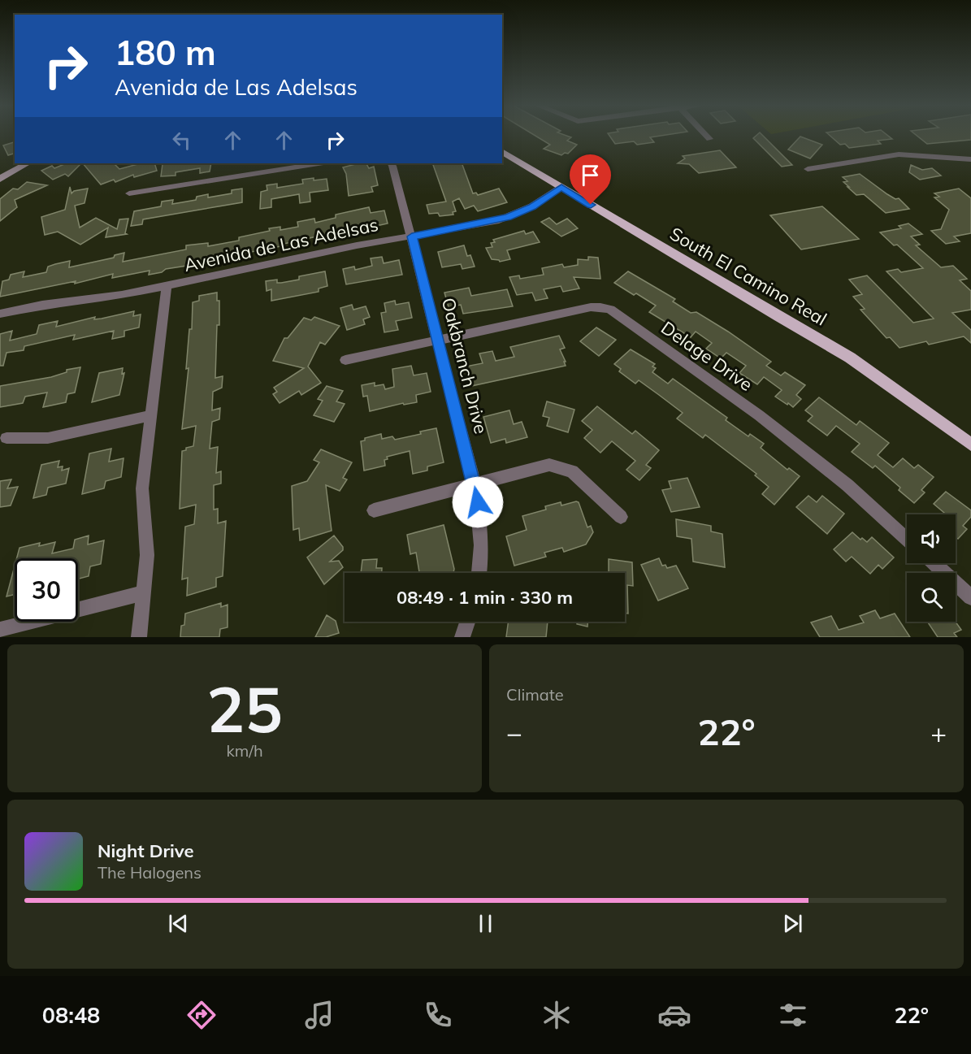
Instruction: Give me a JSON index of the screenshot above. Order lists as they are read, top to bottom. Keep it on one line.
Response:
{"streets":{"main road":["South El Camino Real"],"street":["Avenida de Las Adelsas","Delage Drive","Oakbranch Drive"]},"crossings":[["Avenida de Las Adelsas","South El Camino Real"],["Avenida de Las Adelsas","Oakbranch Drive"],["Delage Drive","Oakbranch Drive"]],"page":{"turn":["180 m","Avenida de Las Adelsas"],"limit":"30","trip":"08:49 · 1 min · 330 m","tile":[["25","km/h"],"Climate"],"heat":["−","22°","+"],"song":["Night Drive","The Halogens"],"tabs":["08:48","22°"]}}
